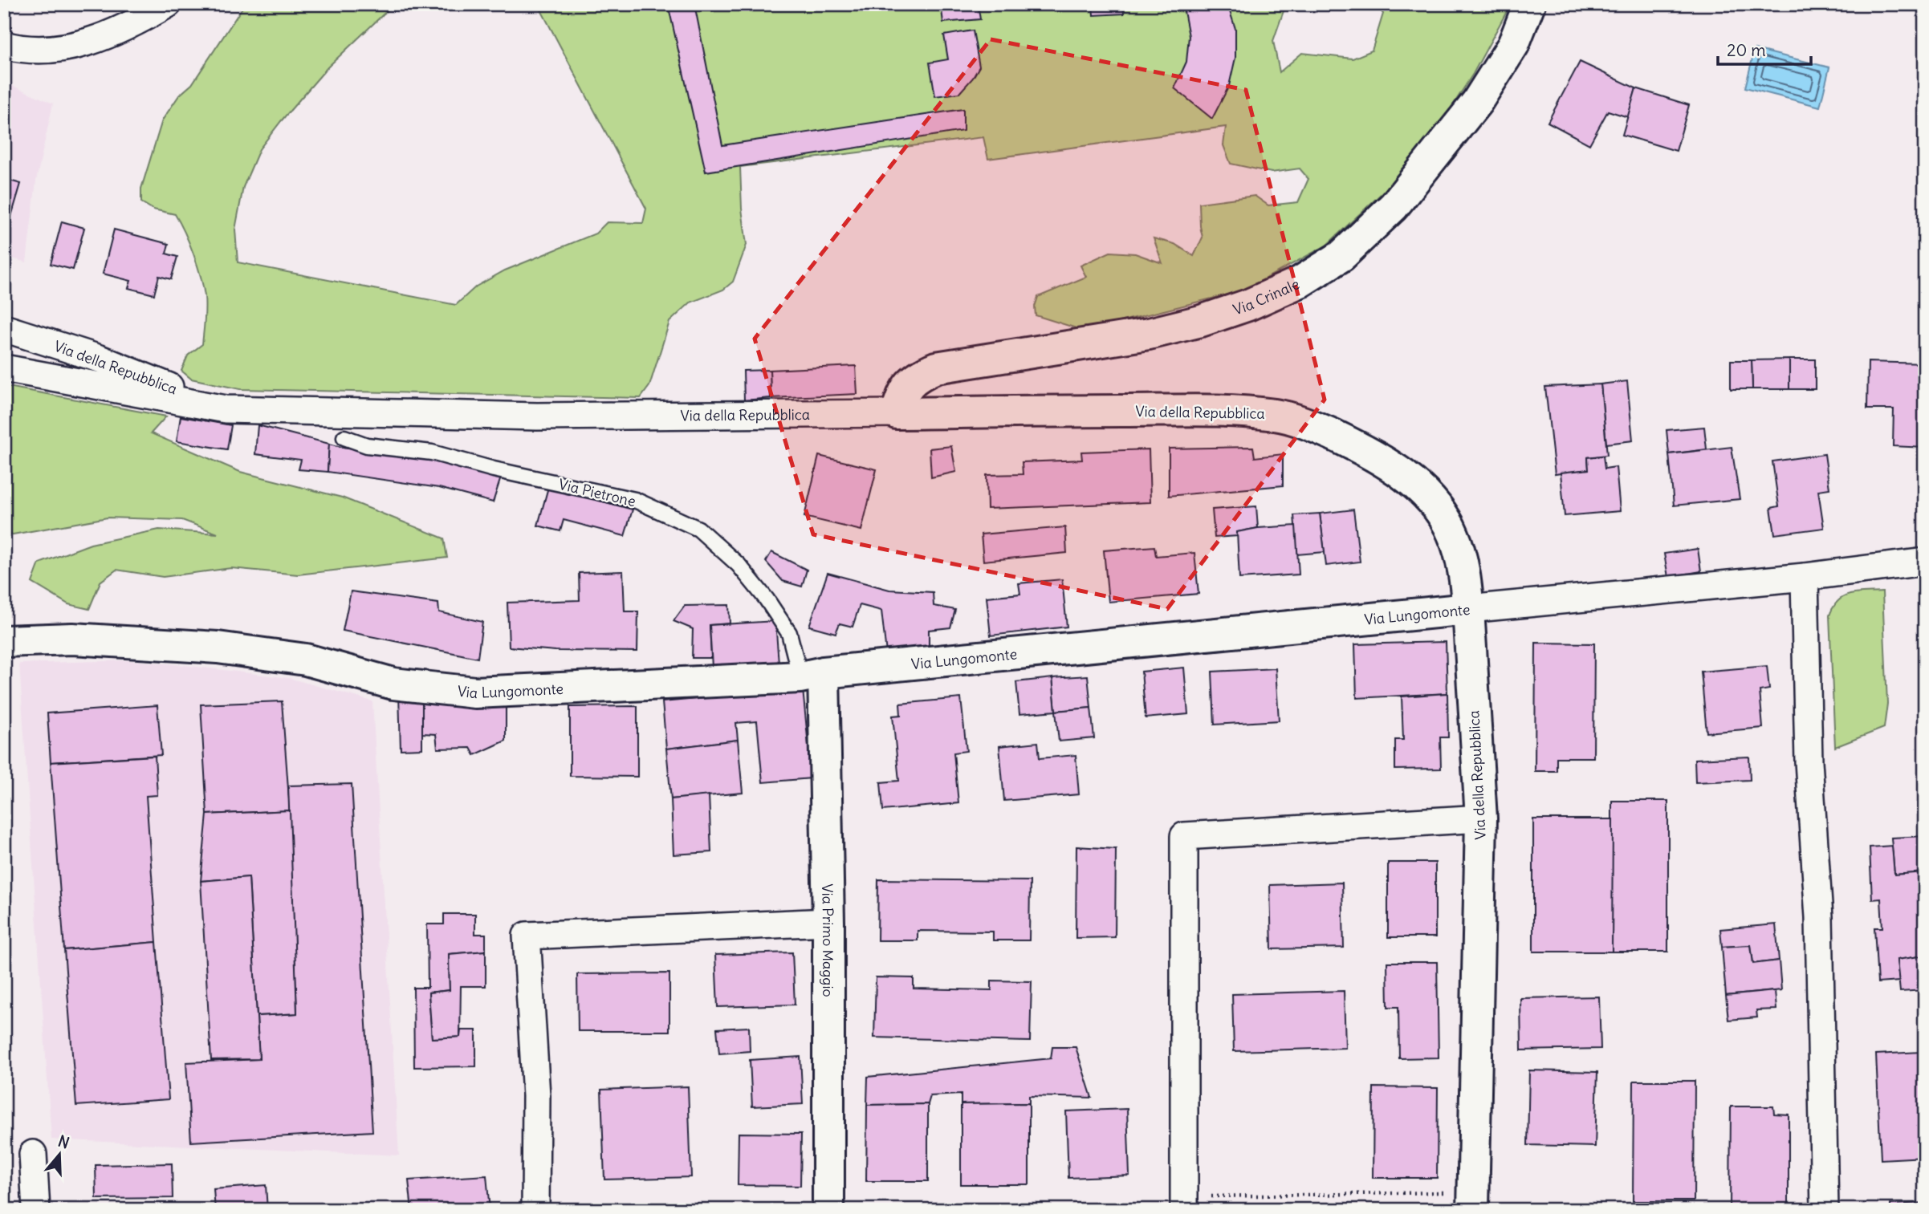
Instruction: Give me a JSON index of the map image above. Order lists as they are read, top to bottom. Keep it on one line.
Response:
{"streets":{"street":["Via Crinale","Via della Repubblica","Via Lungomonte","Via Primo Maggio"],"lane":["Via Pietrone"]},"crossings":[["Via Crinale","Via della Repubblica"],["Via della Repubblica","Via Lungomonte"],["Via Pietrone","Via Lungomonte"],["Via Pietrone","Via Primo Maggio"],["Via Lungomonte","Via Primo Maggio"]],"scale_bar":"20 m","north":"top"}
